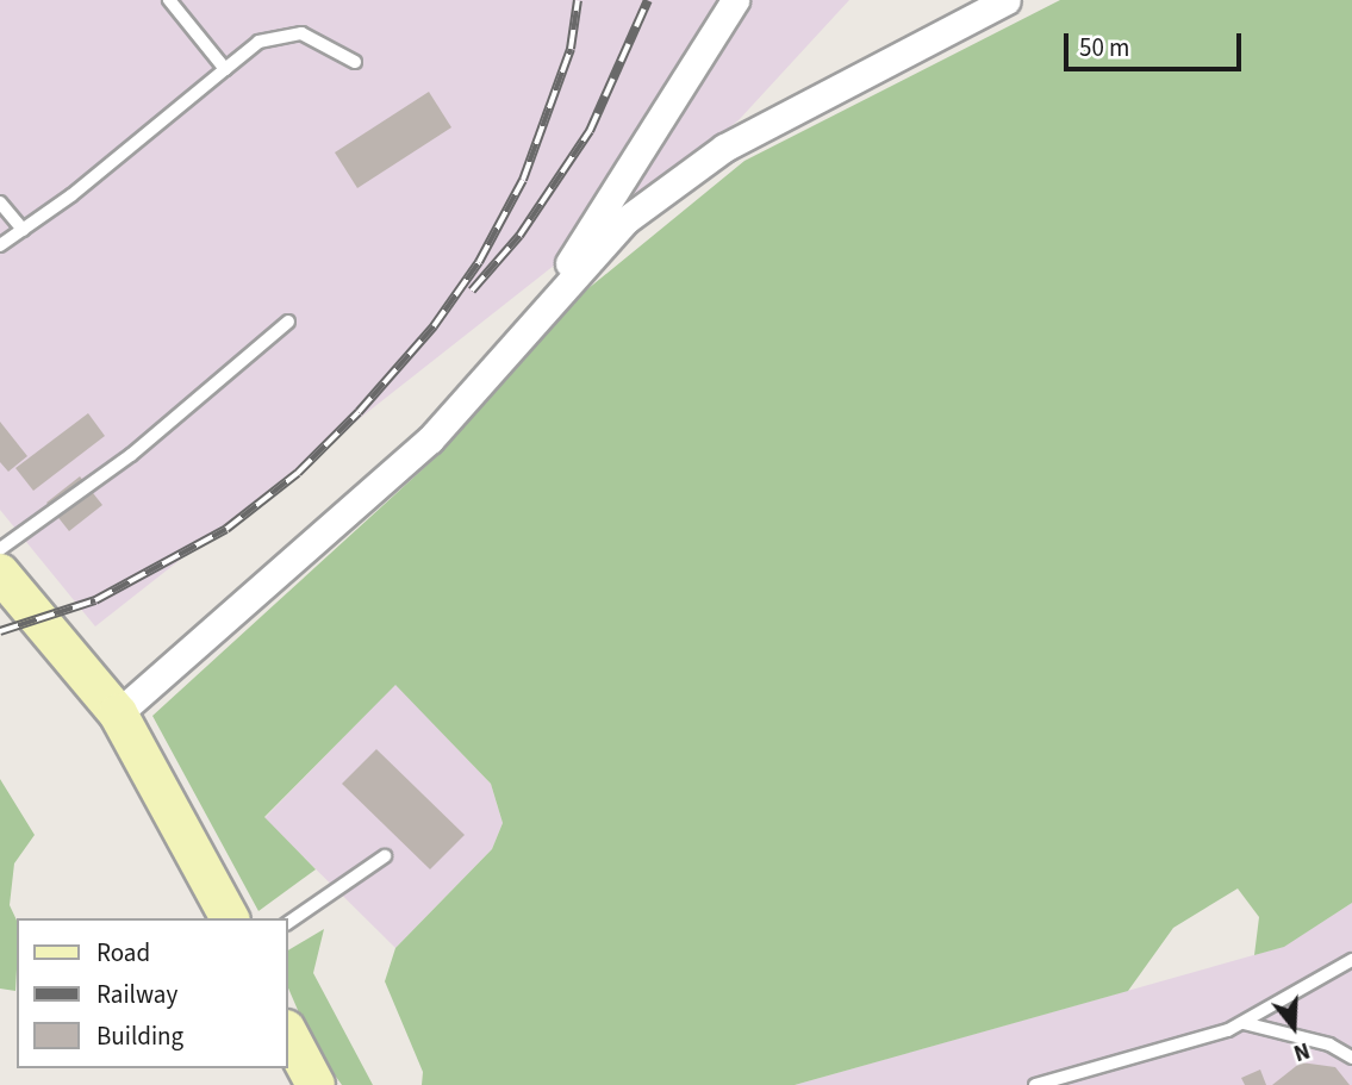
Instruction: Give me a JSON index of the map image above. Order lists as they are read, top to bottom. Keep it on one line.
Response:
{"legend":["Road","Railway","Building"],"scale_bar":"50 m","north":"bottom"}
